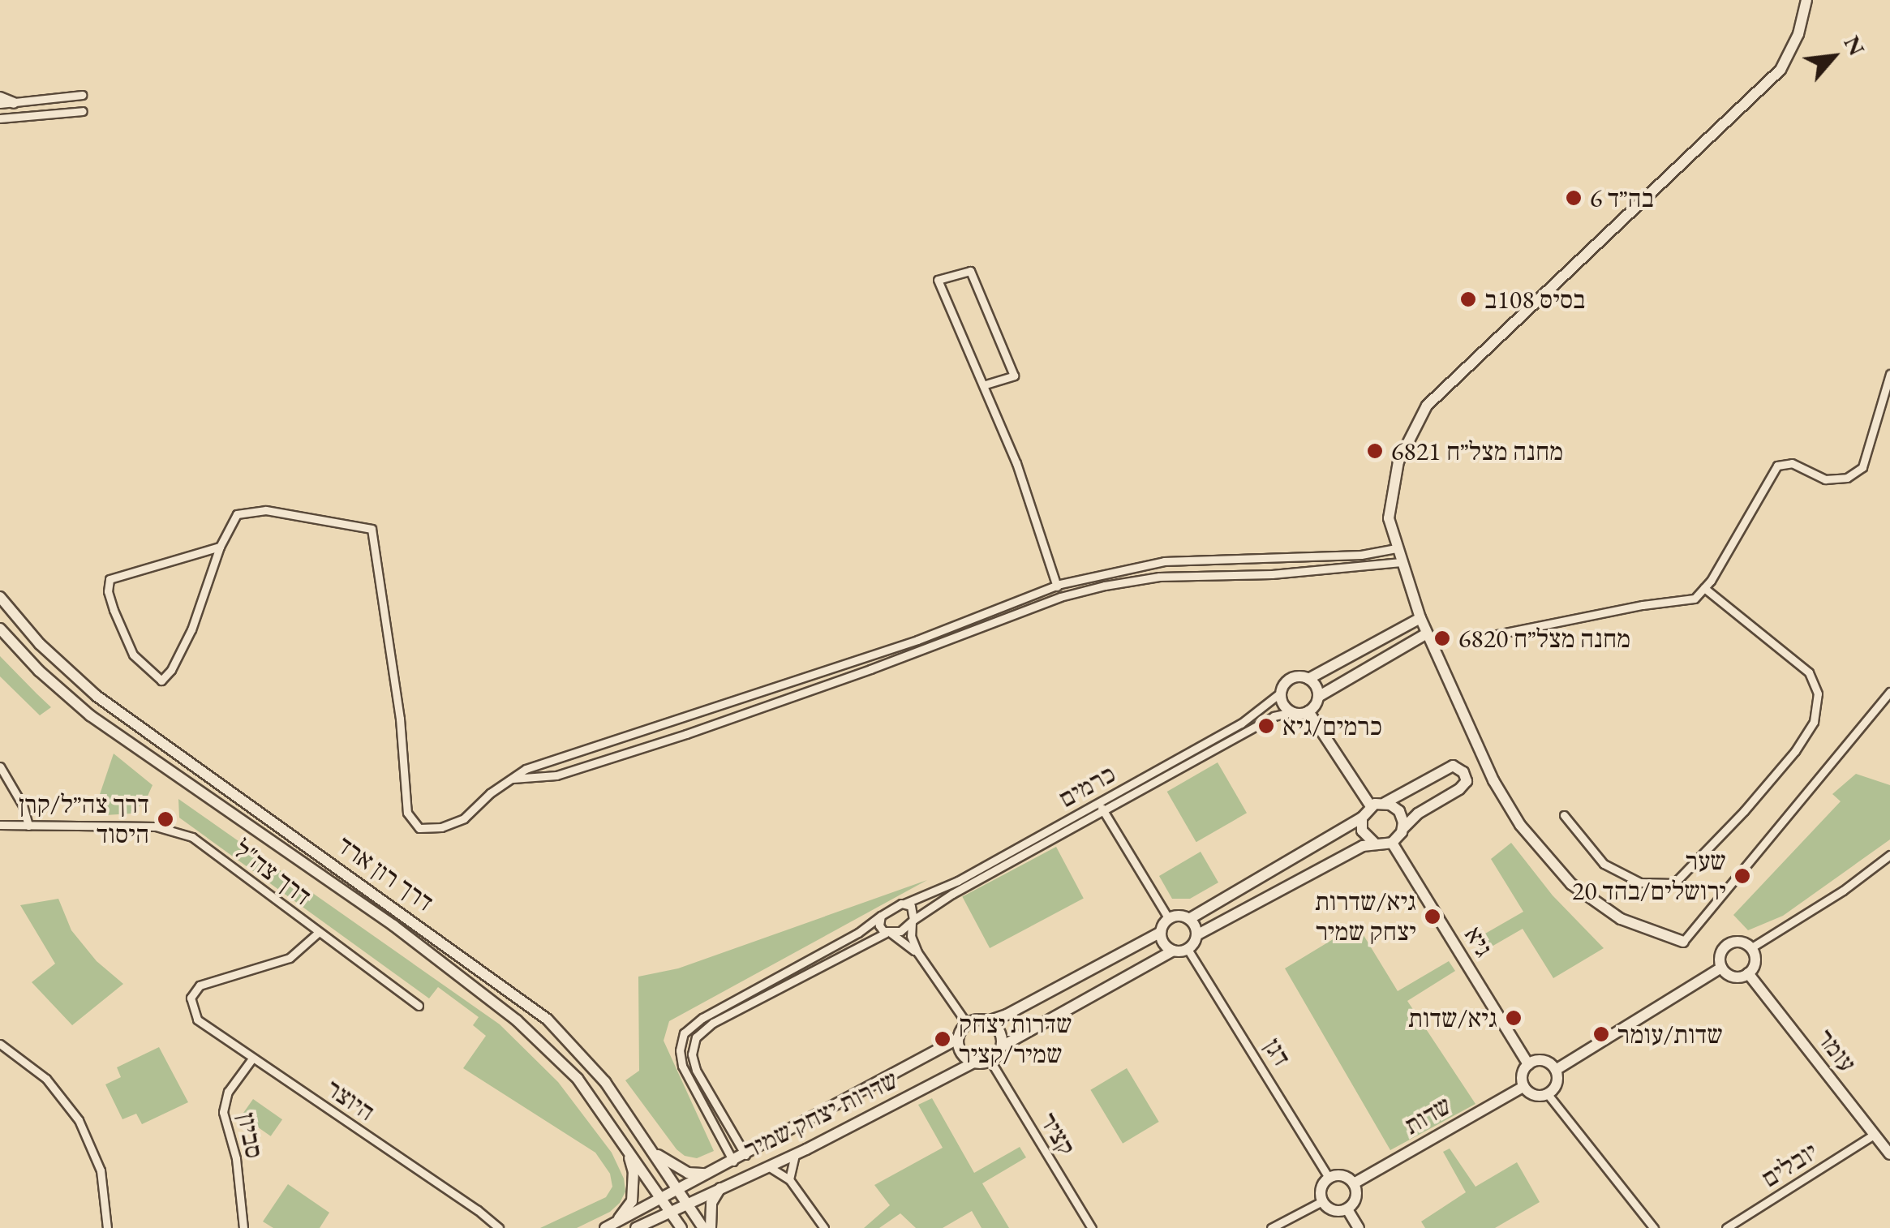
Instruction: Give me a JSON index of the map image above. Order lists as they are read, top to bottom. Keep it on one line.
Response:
{"streets":{"street":["כרמים","דרך צה\"ל","דרך רון ארד","גיא","עומר","דגן","היוצר","שדרות יצחק שמיר","שדות","קציר","סביון","יובלים"]},"crossings":[["דרך צה\"ל","היוצר"],["דרך רון ארד","שדרות יצחק שמיר"],["גיא","שדות"],["עומר","יובלים"],["דגן","שדות"],["היוצר","סביון"],["שדרות יצחק שמיר","קציר"]],"places":["בה״ד 6","בסיס 108ב","מחנה מצל״ח 6821","מחנה מצל״ח 6820","כרמים/גיא","דרך צה״ל/קרן היסוד","שער ירושלים/בהד 20","גיא/שדרות יצחק שמיר","גיא/שדות","שדות/עומר","שדרות יצחק שמיר/קציר"],"north":"top right"}
